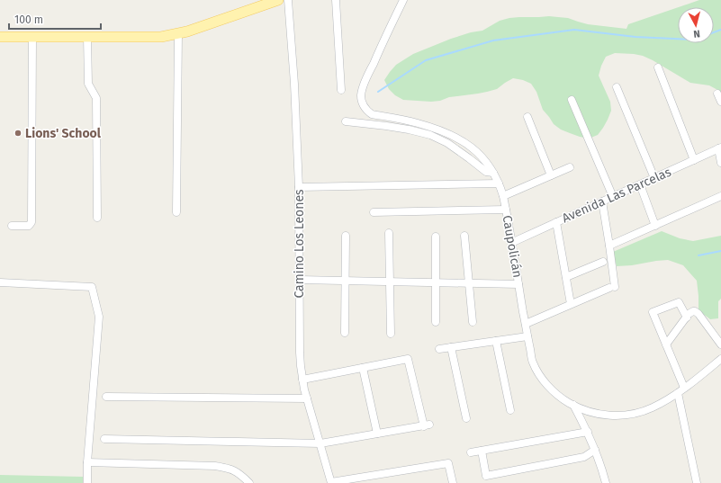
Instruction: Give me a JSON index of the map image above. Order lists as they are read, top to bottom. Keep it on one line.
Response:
{"streets":{"street":["Avenida Las Parcelas","Camino Los Leones","Caupolicán"]},"crossings":[["Avenida Las Parcelas","Caupolicán"]],"places":["Lions' School"],"scale_bar":"100 m","north":"bottom"}
